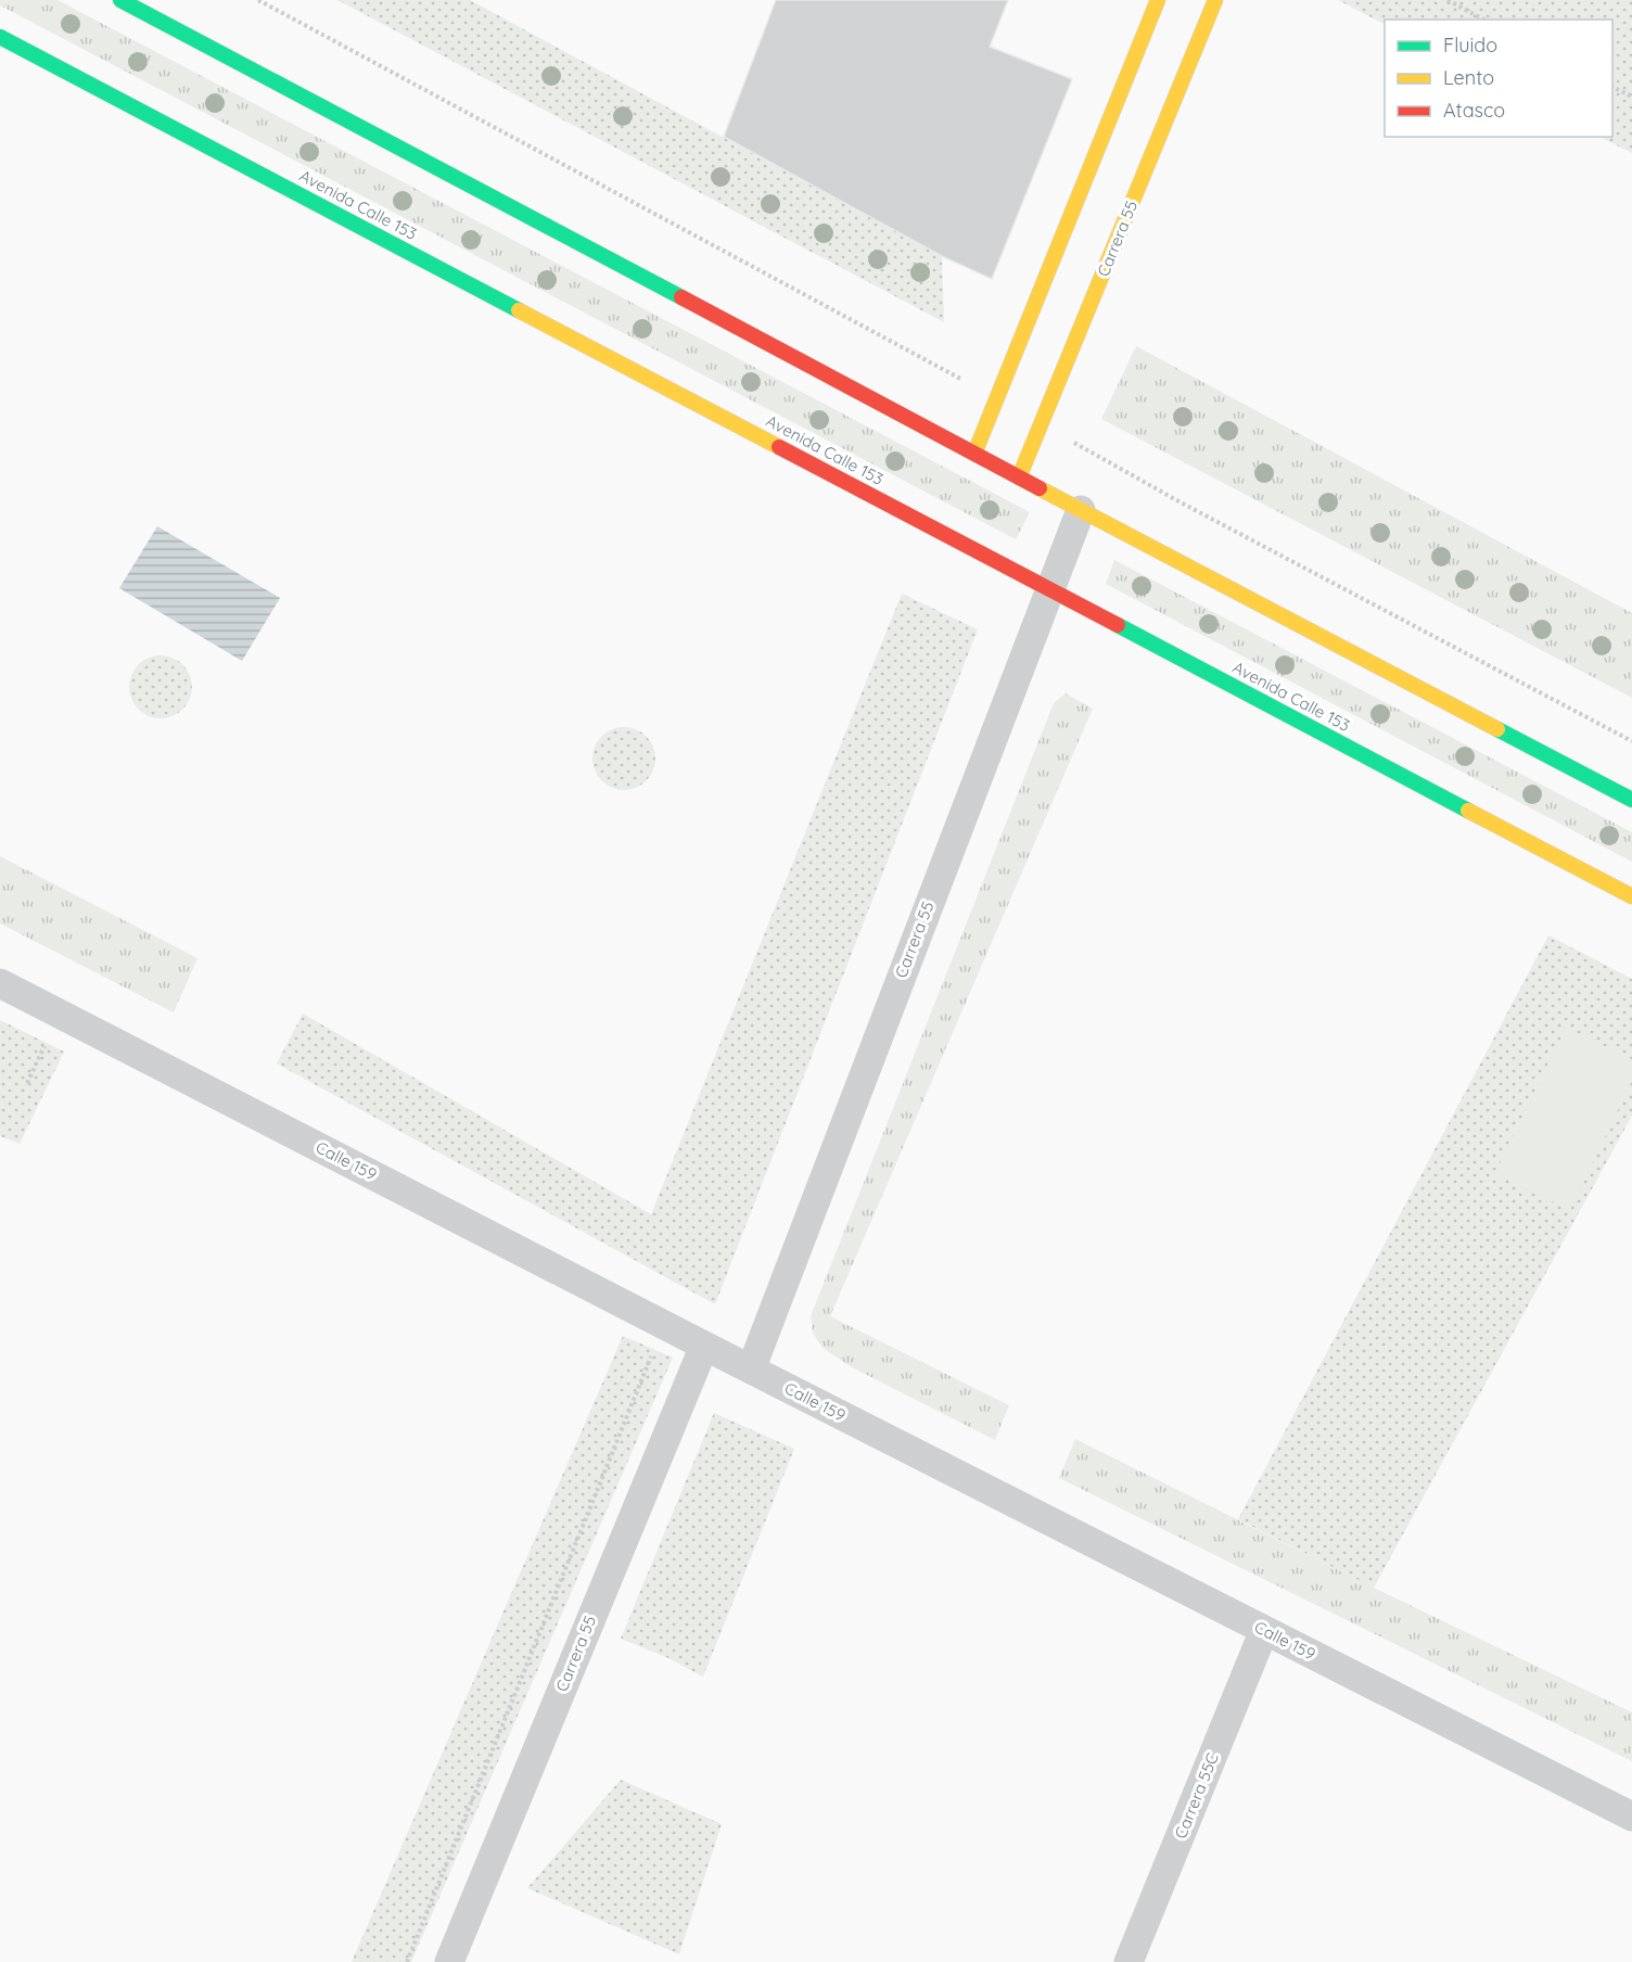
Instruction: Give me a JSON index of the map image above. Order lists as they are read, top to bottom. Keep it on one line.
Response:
{"streets":{"main road":["Avenida Calle 153","Carrera 55"],"street":["Calle 159","Carrera 55C"]},"crossings":[["Avenida Calle 153","Carrera 55"],["Carrera 55","Calle 159"],["Calle 159","Carrera 55C"]],"legend":["Fluido","Lento","Atasco"]}
